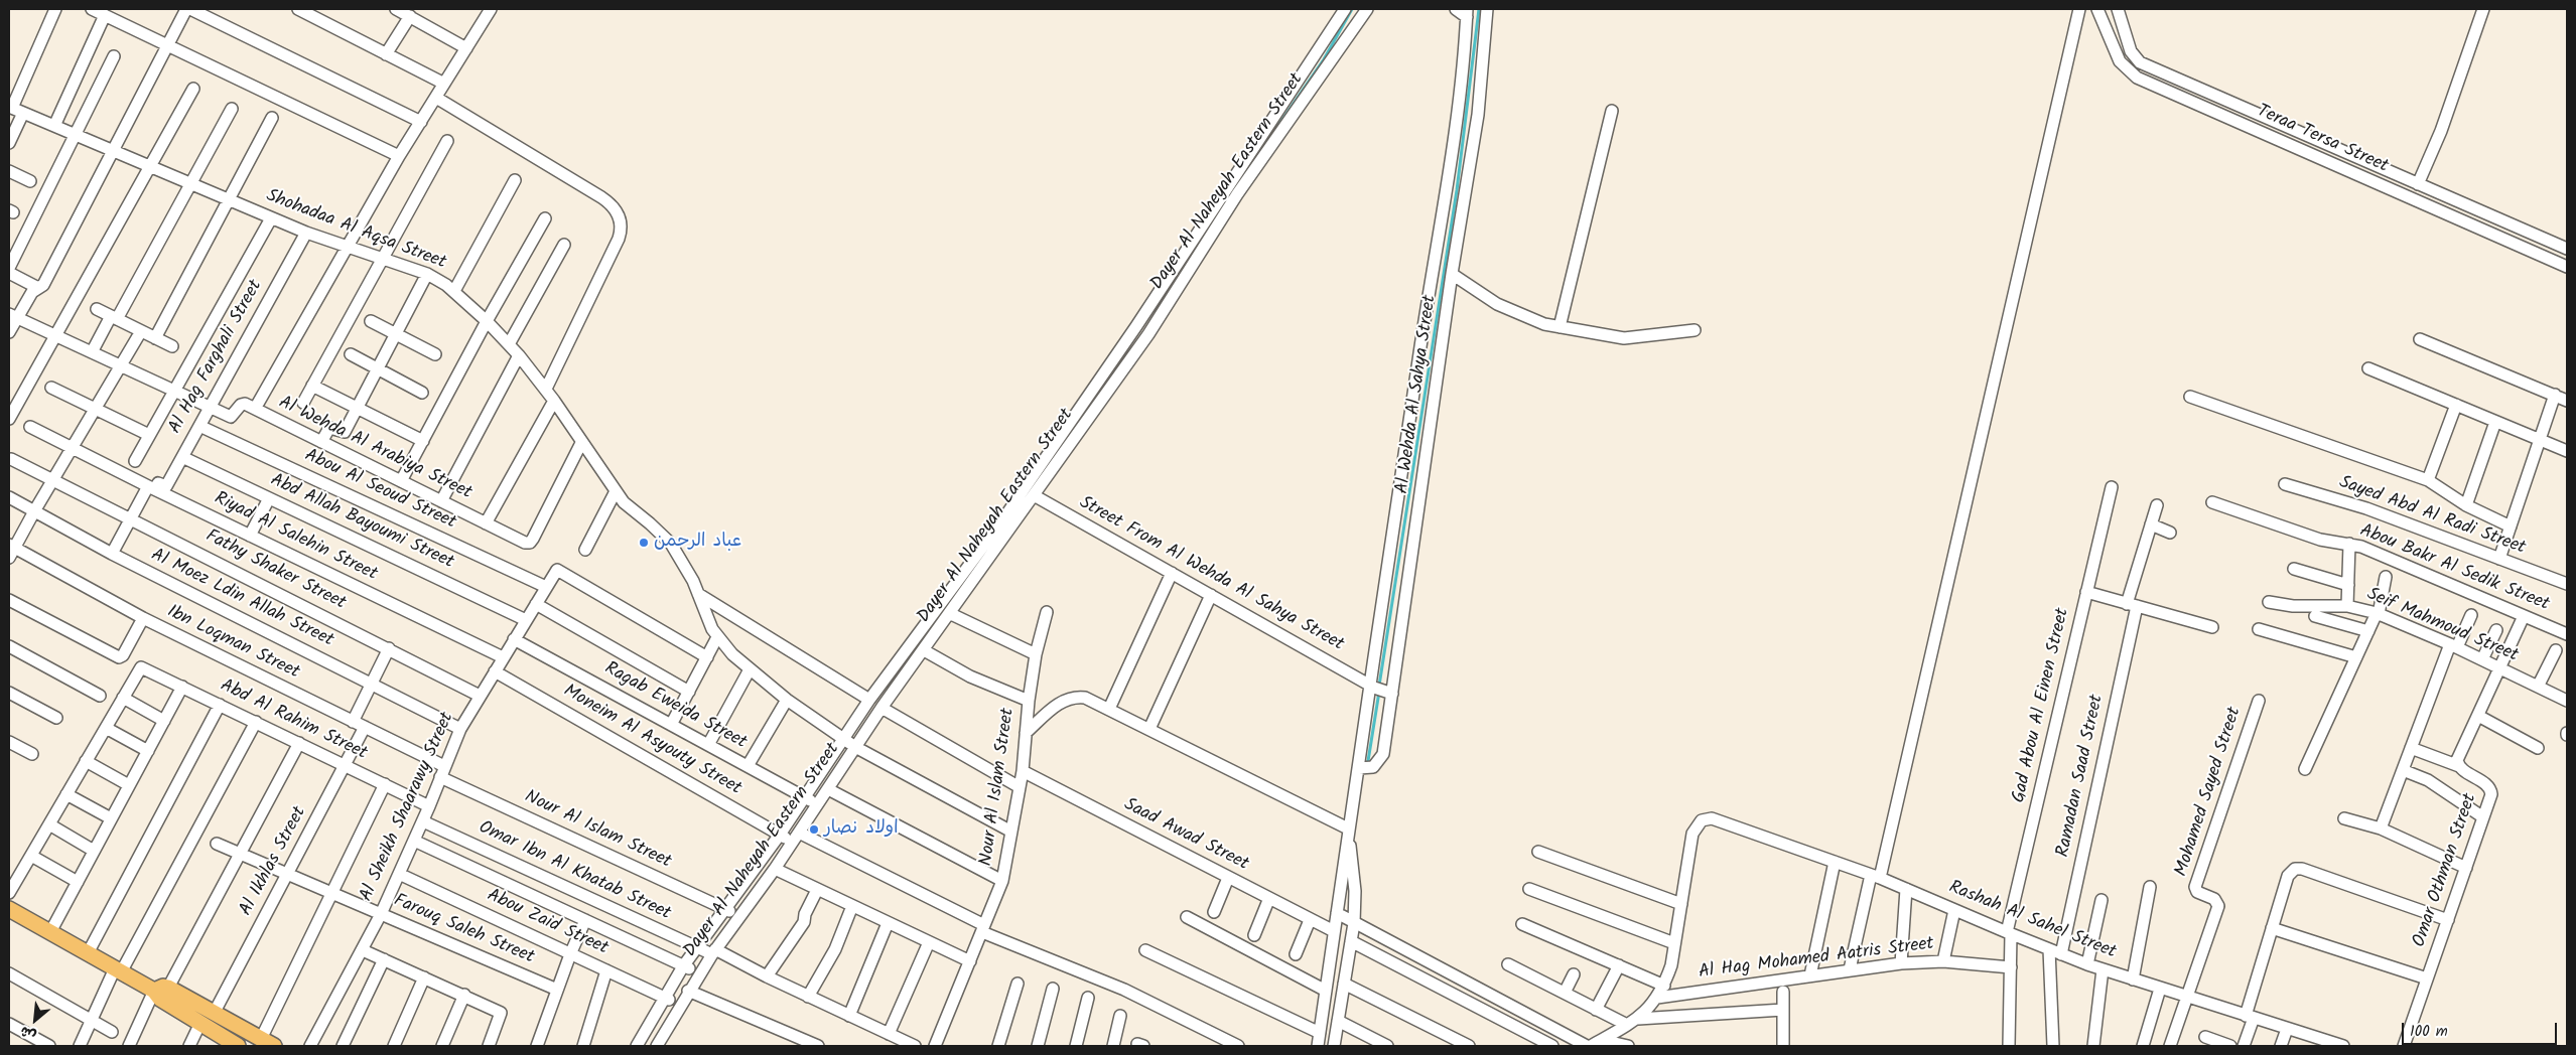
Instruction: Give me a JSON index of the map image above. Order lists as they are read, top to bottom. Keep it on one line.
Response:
{"streets":{"street":["Teraa Tersa Street","Dayer Al Naheyah Eastern Street","Shohadaa Al Aqsa Street","Al Hag Farghali Street","Al Wehda Al Sahya Street","Al Wehda Al Arabiya Street","Abou Al Seoud Street","Sayed Abd Al Radi Street","Abd Allah Bayoumi Street","Riyad Al Salehin Street","Abou Bakr Al Sedik Street","Fathy Shaker Street","Street From Al Wehda Al Sahya Street","Al Moez Ldin Allah Street","Seif Mahmoud Street","Ibn Loqman Street","Gad Abou Al Einen Street","Ragab Eweida Street","Abd Al Rahim Street","Moneim Al Asyouty Street","Ramadan Saad Street","Nour Al Islam Street","Mohamed Sayed Street","Al Sheikh Shaarawy Street","Saad Awad Street","Al Ikhlas Street","Omar Othman Street","Omar Ibn Al Khatab Street","Rashah Al Sahel Street","Abou Zaid Street","Farouq Saleh Street","Al Hag Mohamed Aatris Street"]},"crossings":[["Dayer Al Naheyah Eastern Street","Shohadaa Al Aqsa Street"],["Dayer Al Naheyah Eastern Street","Street From Al Wehda Al Sahya Street"],["Dayer Al Naheyah Eastern Street","Ragab Eweida Street"],["Dayer Al Naheyah Eastern Street","Moneim Al Asyouty Street"],["Dayer Al Naheyah Eastern Street","Nour Al Islam Street"],["Dayer Al Naheyah Eastern Street","Omar Ibn Al Khatab Street"],["Dayer Al Naheyah Eastern Street","Abou Zaid Street"],["Shohadaa Al Aqsa Street","Al Hag Farghali Street"],["Shohadaa Al Aqsa Street","Al Wehda Al Arabiya Street"],["Shohadaa Al Aqsa Street","Nour Al Islam Street"],["Al Hag Farghali Street","Al Wehda Al Arabiya Street"],["Al Hag Farghali Street","Abou Al Seoud Street"],["Al Hag Farghali Street","Abd Allah Bayoumi Street"],["Al Hag Farghali Street","Riyad Al Salehin Street"],["Al Wehda Al Sahya Street","Street From Al Wehda Al Sahya Street"],["Al Wehda Al Sahya Street","Saad Awad Street"],["Abou Al Seoud Street","Al Sheikh Shaarawy Street"],["Abd Allah Bayoumi Street","Al Sheikh Shaarawy Street"],["Riyad Al Salehin Street","Al Sheikh Shaarawy Street"],["Abou Bakr Al Sedik Street","Omar Othman Street"],["Fathy Shaker Street","Al Sheikh Shaarawy Street"],["Al Moez Ldin Allah Street","Al Sheikh Shaarawy Street"],["Seif Mahmoud Street","Omar Othman Street"],["Ibn Loqman Street","Nour Al Islam Street"],["Ibn Loqman Street","Al Sheikh Shaarawy Street"],["Ibn Loqman Street","Al Ikhlas Street"],["Gad Abou Al Einen Street","Rashah Al Sahel Street"],["Gad Abou Al Einen Street","Al Hag Mohamed Aatris Street"],["Ragab Eweida Street","Al Sheikh Shaarawy Street"],["Abd Al Rahim Street","Al Sheikh Shaarawy Street"],["Abd Al Rahim Street","Al Ikhlas Street"],["Moneim Al Asyouty Street","Nour Al Islam Street"],["Moneim Al Asyouty Street","Al Sheikh Shaarawy Street"],["Ramadan Saad Street","Rashah Al Sahel Street"],["Nour Al Islam Street","Al Sheikh Shaarawy Street"],["Nour Al Islam Street","Saad Awad Street"],["Mohamed Sayed Street","Rashah Al Sahel Street"],["Al Sheikh Shaarawy Street","Omar Ibn Al Khatab Street"],["Al Sheikh Shaarawy Street","Abou Zaid Street"],["Al Sheikh Shaarawy Street","Farouq Saleh Street"],["Al Ikhlas Street","Farouq Saleh Street"]],"places":["عباد الرحمن","اولاد نصار"],"scale_bar":"100 m","north":"bottom left"}
